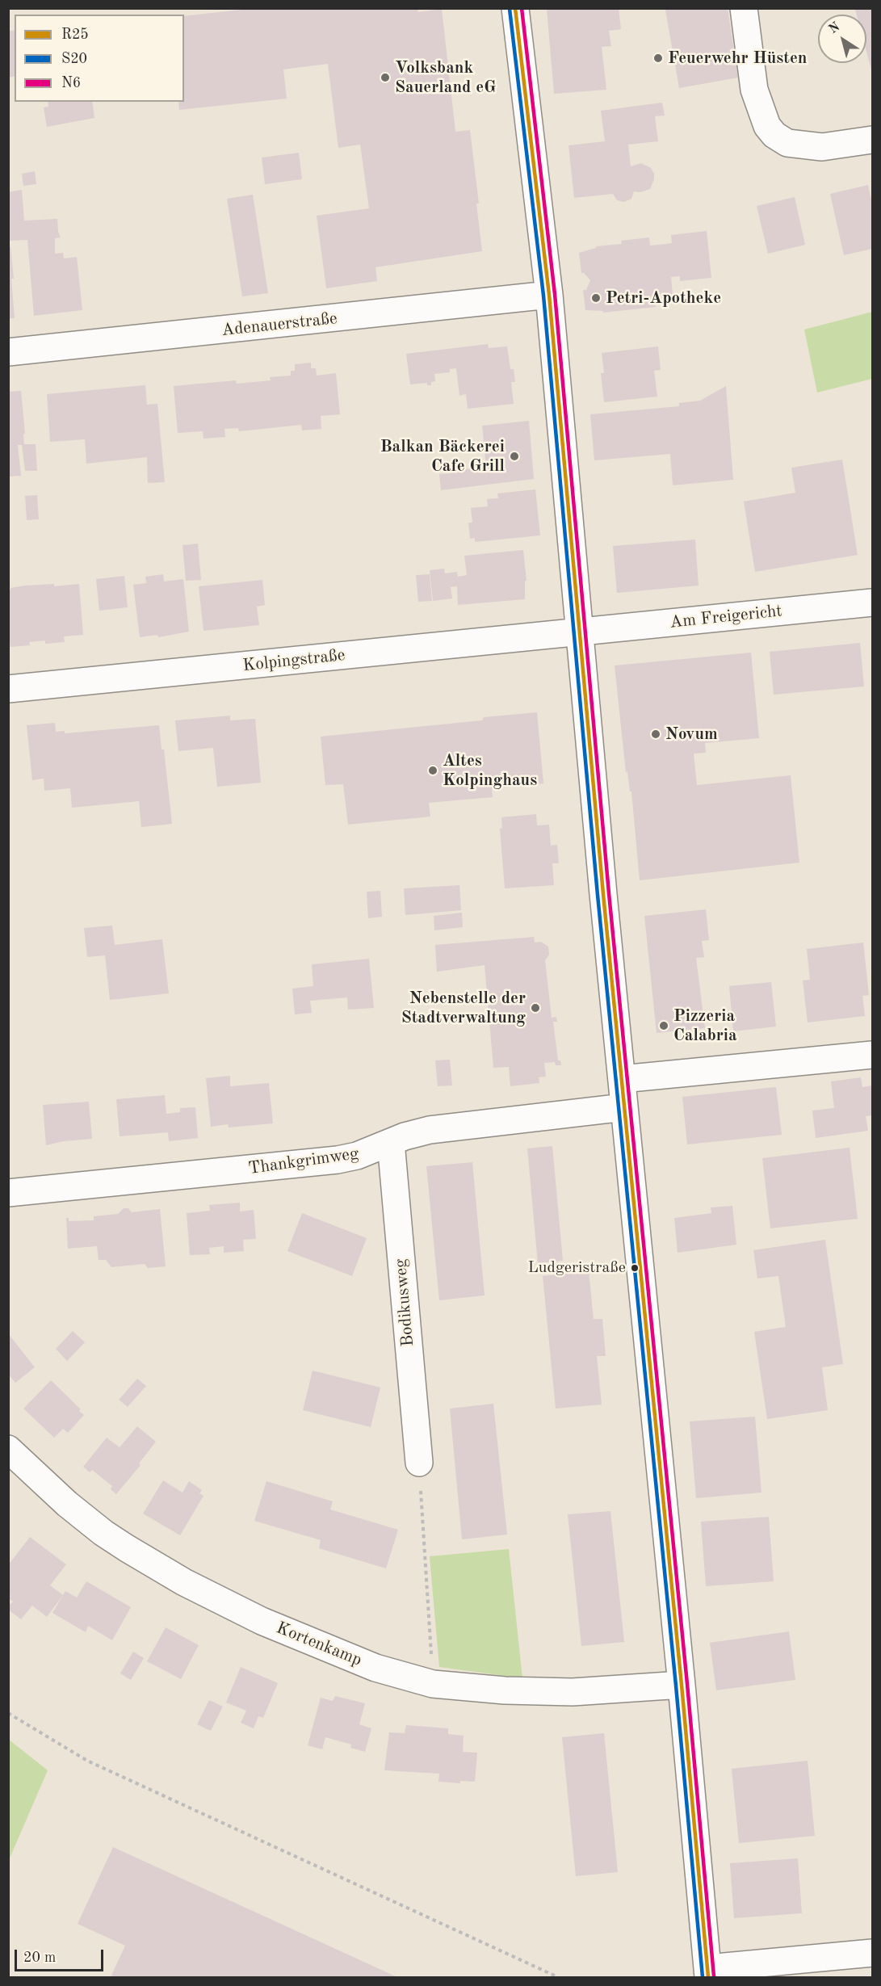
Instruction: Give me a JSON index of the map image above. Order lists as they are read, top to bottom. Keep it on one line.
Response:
{"streets":{"street":["Adenauerstraße","Am Freigericht","Kolpingstraße","Thankgrimweg","Bodikusweg","Kortenkamp"]},"crossings":[["Am Freigericht","Kolpingstraße"],["Thankgrimweg","Bodikusweg"]],"places":["Feuerwehr Hüsten","Volksbank Sauerland eG","Petri-Apotheke","Balkan Bäckerei Cafe Grill","Novum","Altes Kolpinghaus","Nebenstelle der Stadtverwaltung","Pizzeria Calabria","Ludgeristraße"],"lines":["transit line R25","transit line N6","transit line S20"],"legend":["R25","S20","N6"],"scale_bar":"20 m","north":"top left"}
